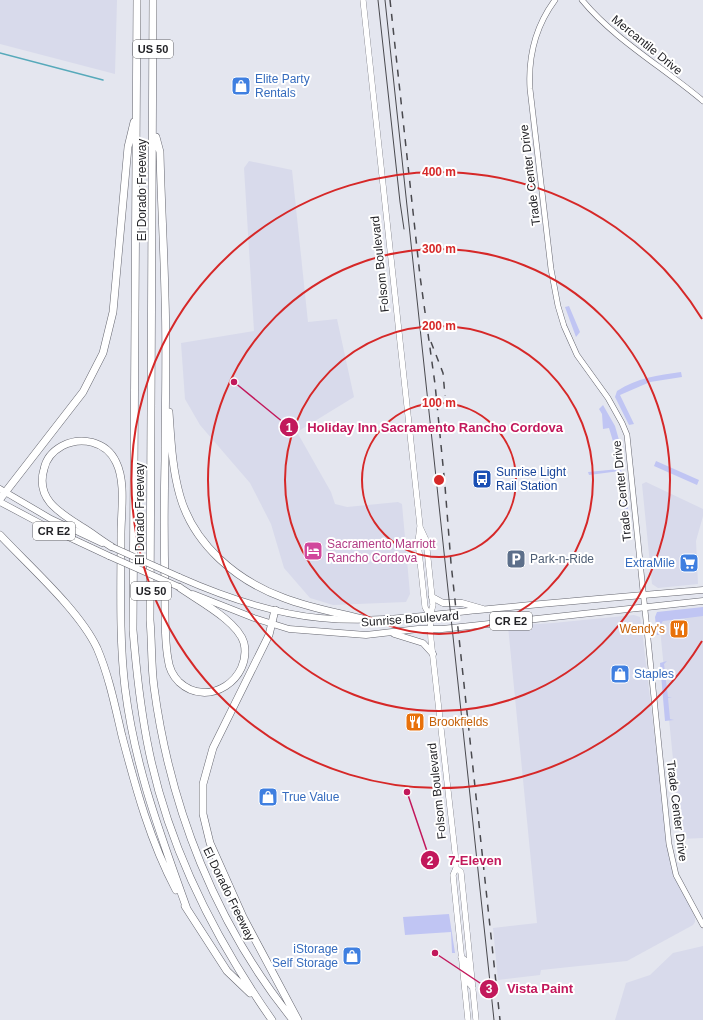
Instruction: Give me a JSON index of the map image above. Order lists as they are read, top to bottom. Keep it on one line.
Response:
{"streets":{"highway":["US 50","El Dorado Freeway"],"main road":["Folsom Boulevard","CR E2","Sunrise Boulevard"],"street":["Mercantile Drive","Trade Center Drive"]},"crossings":[["US 50","El Dorado Freeway"],["Trade Center Drive","Sunrise Boulevard"],["Folsom Boulevard","Sunrise Boulevard"]],"places":{"shop":["Elite Party Rentals","Staples","True Value","iStorage Self Storage"],"other":["Holiday Inn Sacramento Rancho Cordova","7-Eleven","Vista Paint"],"bus stop":["Sunrise Light Rail Station"],"hotel":["Sacramento Marriott Rancho Cordova"],"parking":["Park-n-Ride"],"supermarket":["ExtraMile"],"restaurant":["Wendy's","Brookfields"]},"rings":["400 m","300 m","200 m","100 m"]}
